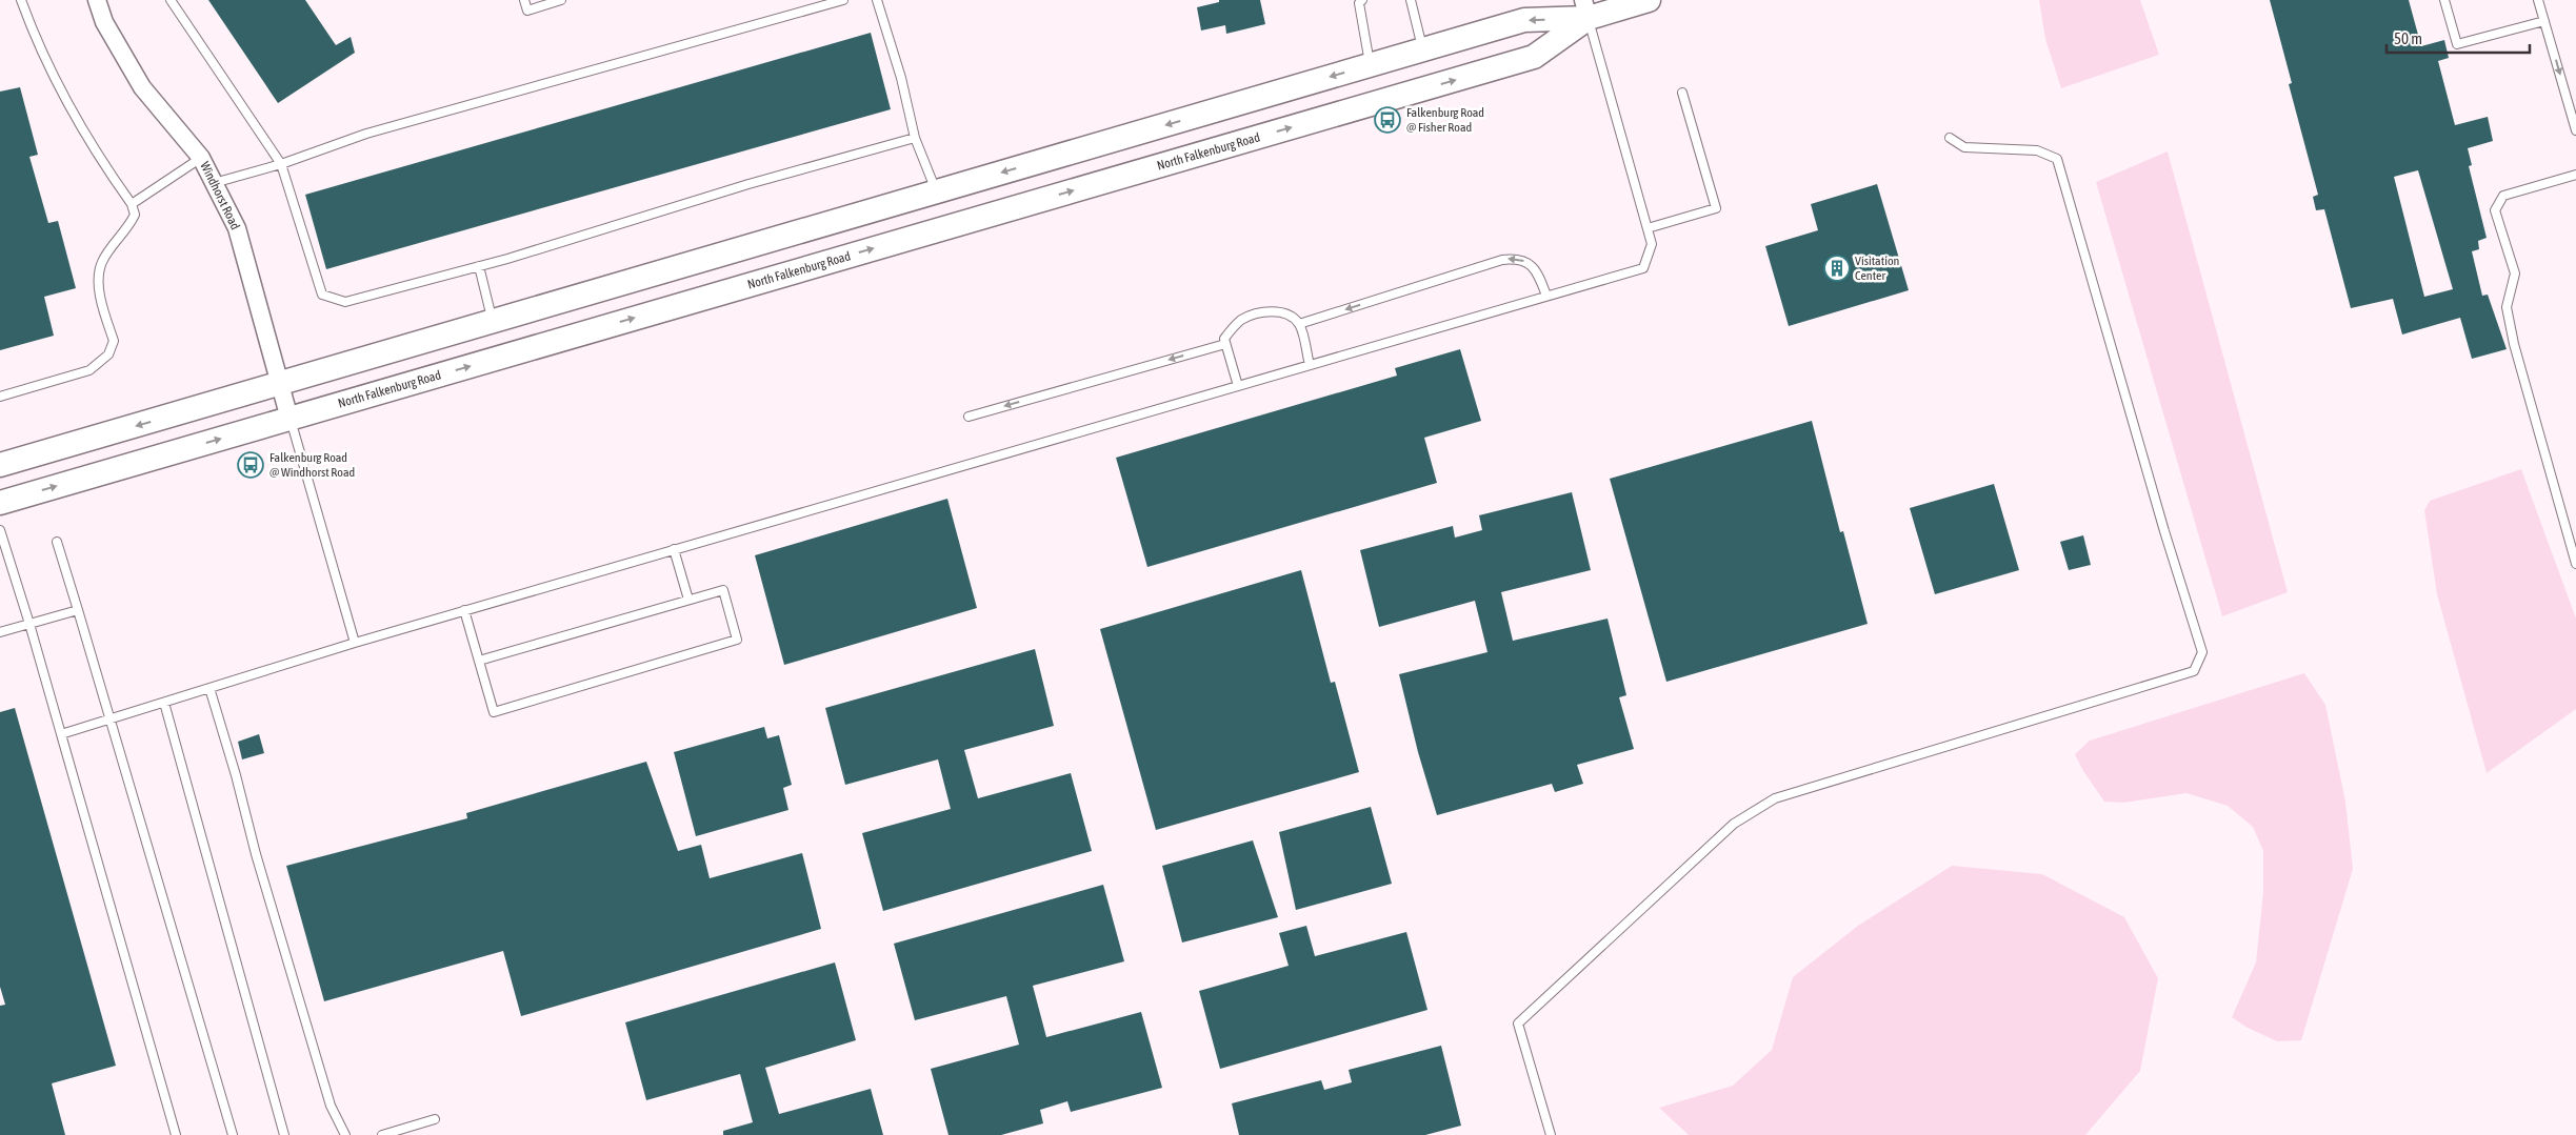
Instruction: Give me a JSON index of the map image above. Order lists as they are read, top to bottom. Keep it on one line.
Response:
{"streets":{"street":["North Falkenburg Road","Windhorst Road"]},"crossings":[["North Falkenburg Road","Windhorst Road"]],"places":{"bus stop":["Falkenburg Road @ Fisher Road","Falkenburg Road @ Windhorst Road"],"building":["Visitation Center"]},"scale_bar":"50 m"}
